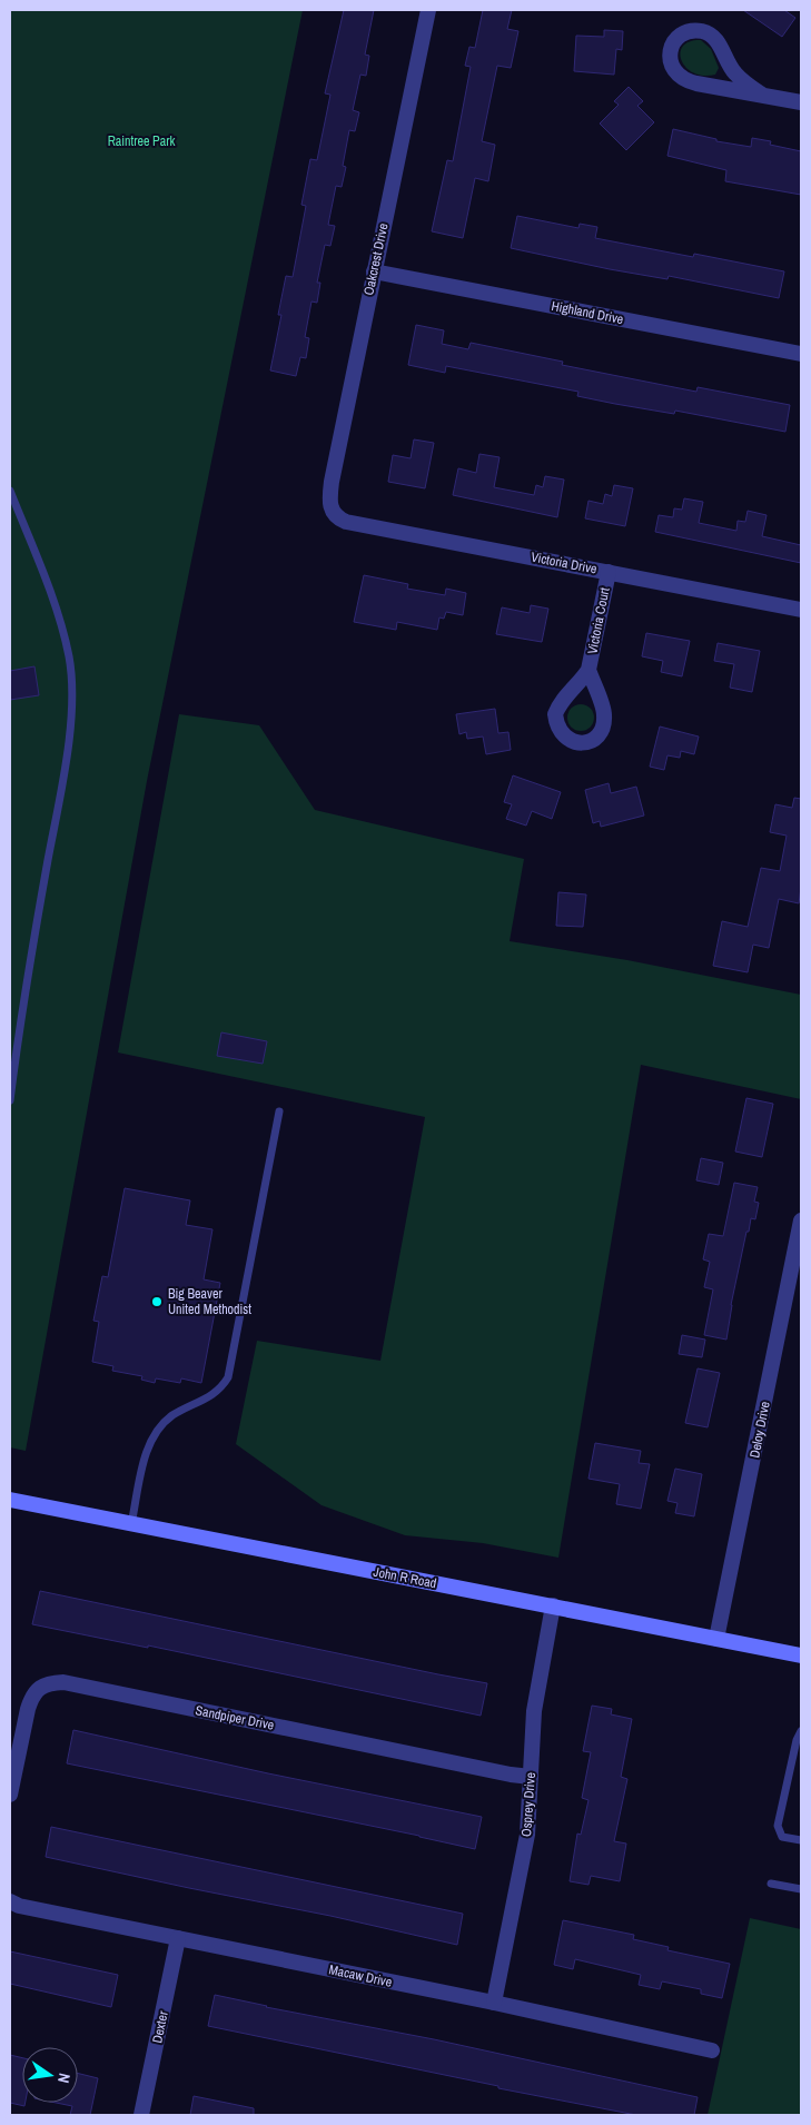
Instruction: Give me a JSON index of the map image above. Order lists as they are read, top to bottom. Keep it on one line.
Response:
{"streets":{"main road":["John R Road"],"street":["Oakcrest Drive","Highland Drive","Victoria Drive","Victoria Court","Deloy Drive","Sandpiper Drive","Osprey Drive","Macaw Drive","Dexter"]},"crossings":[["Oakcrest Drive","Highland Drive"],["Oakcrest Drive","Victoria Drive"],["Victoria Drive","Victoria Court"],["Deloy Drive","John R Road"],["John R Road","Osprey Drive"],["Sandpiper Drive","Osprey Drive"],["Osprey Drive","Macaw Drive"],["Macaw Drive","Dexter"]],"parks":["Raintree Park"],"places":["Big Beaver United Methodist"],"north":"right"}
